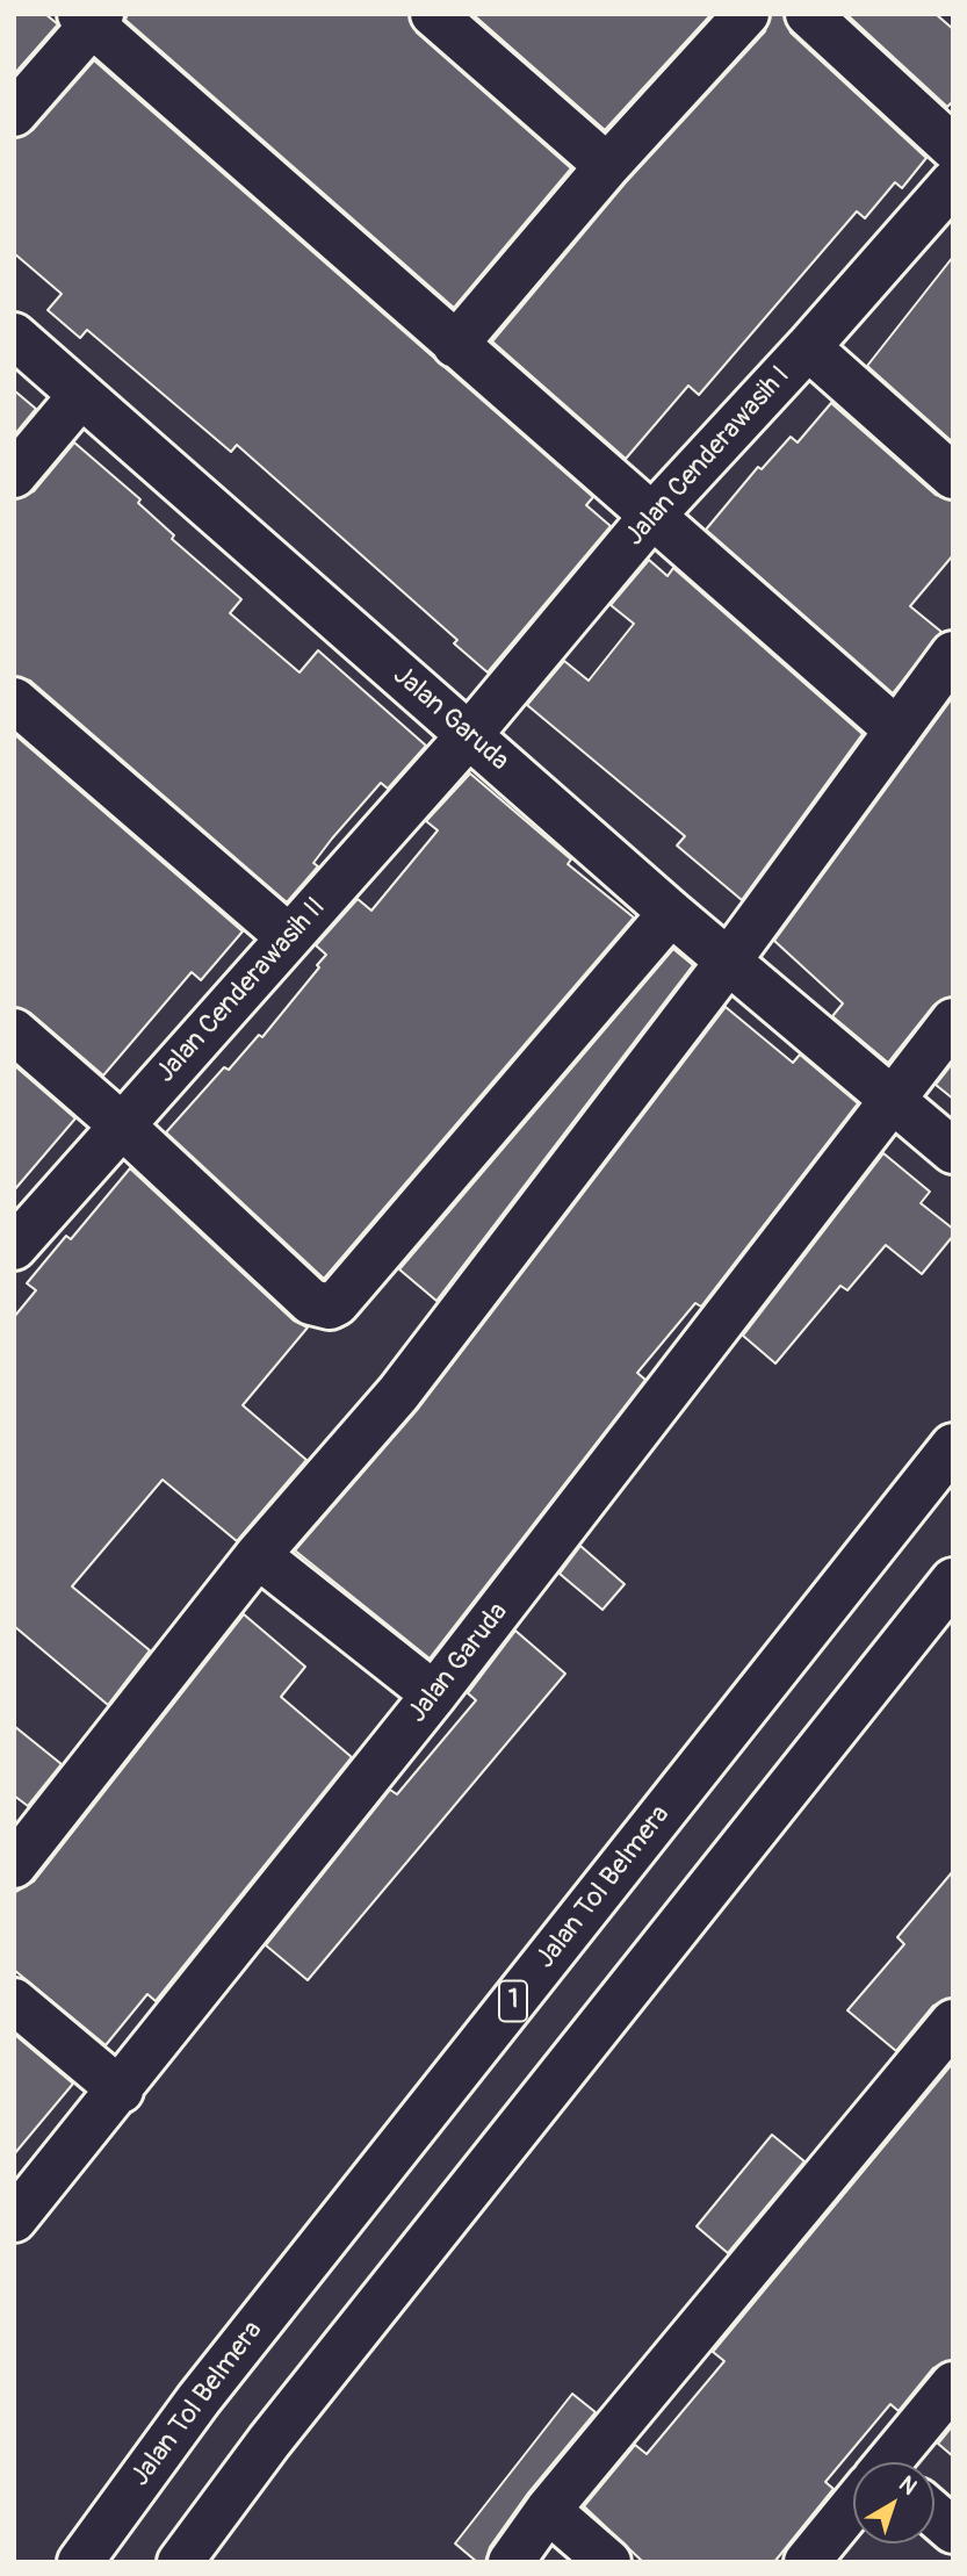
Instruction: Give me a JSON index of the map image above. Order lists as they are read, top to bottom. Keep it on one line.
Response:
{"streets":{"main road":["Jalan Cenderawasih I","Jalan Garuda","Jalan Cenderawasih II","Jalan Tol Belmera","1"]},"crossings":[["Jalan Cenderawasih I","Jalan Garuda"],["Jalan Cenderawasih I","Jalan Cenderawasih II"],["Jalan Garuda","Jalan Cenderawasih II"]],"north":"top right"}
